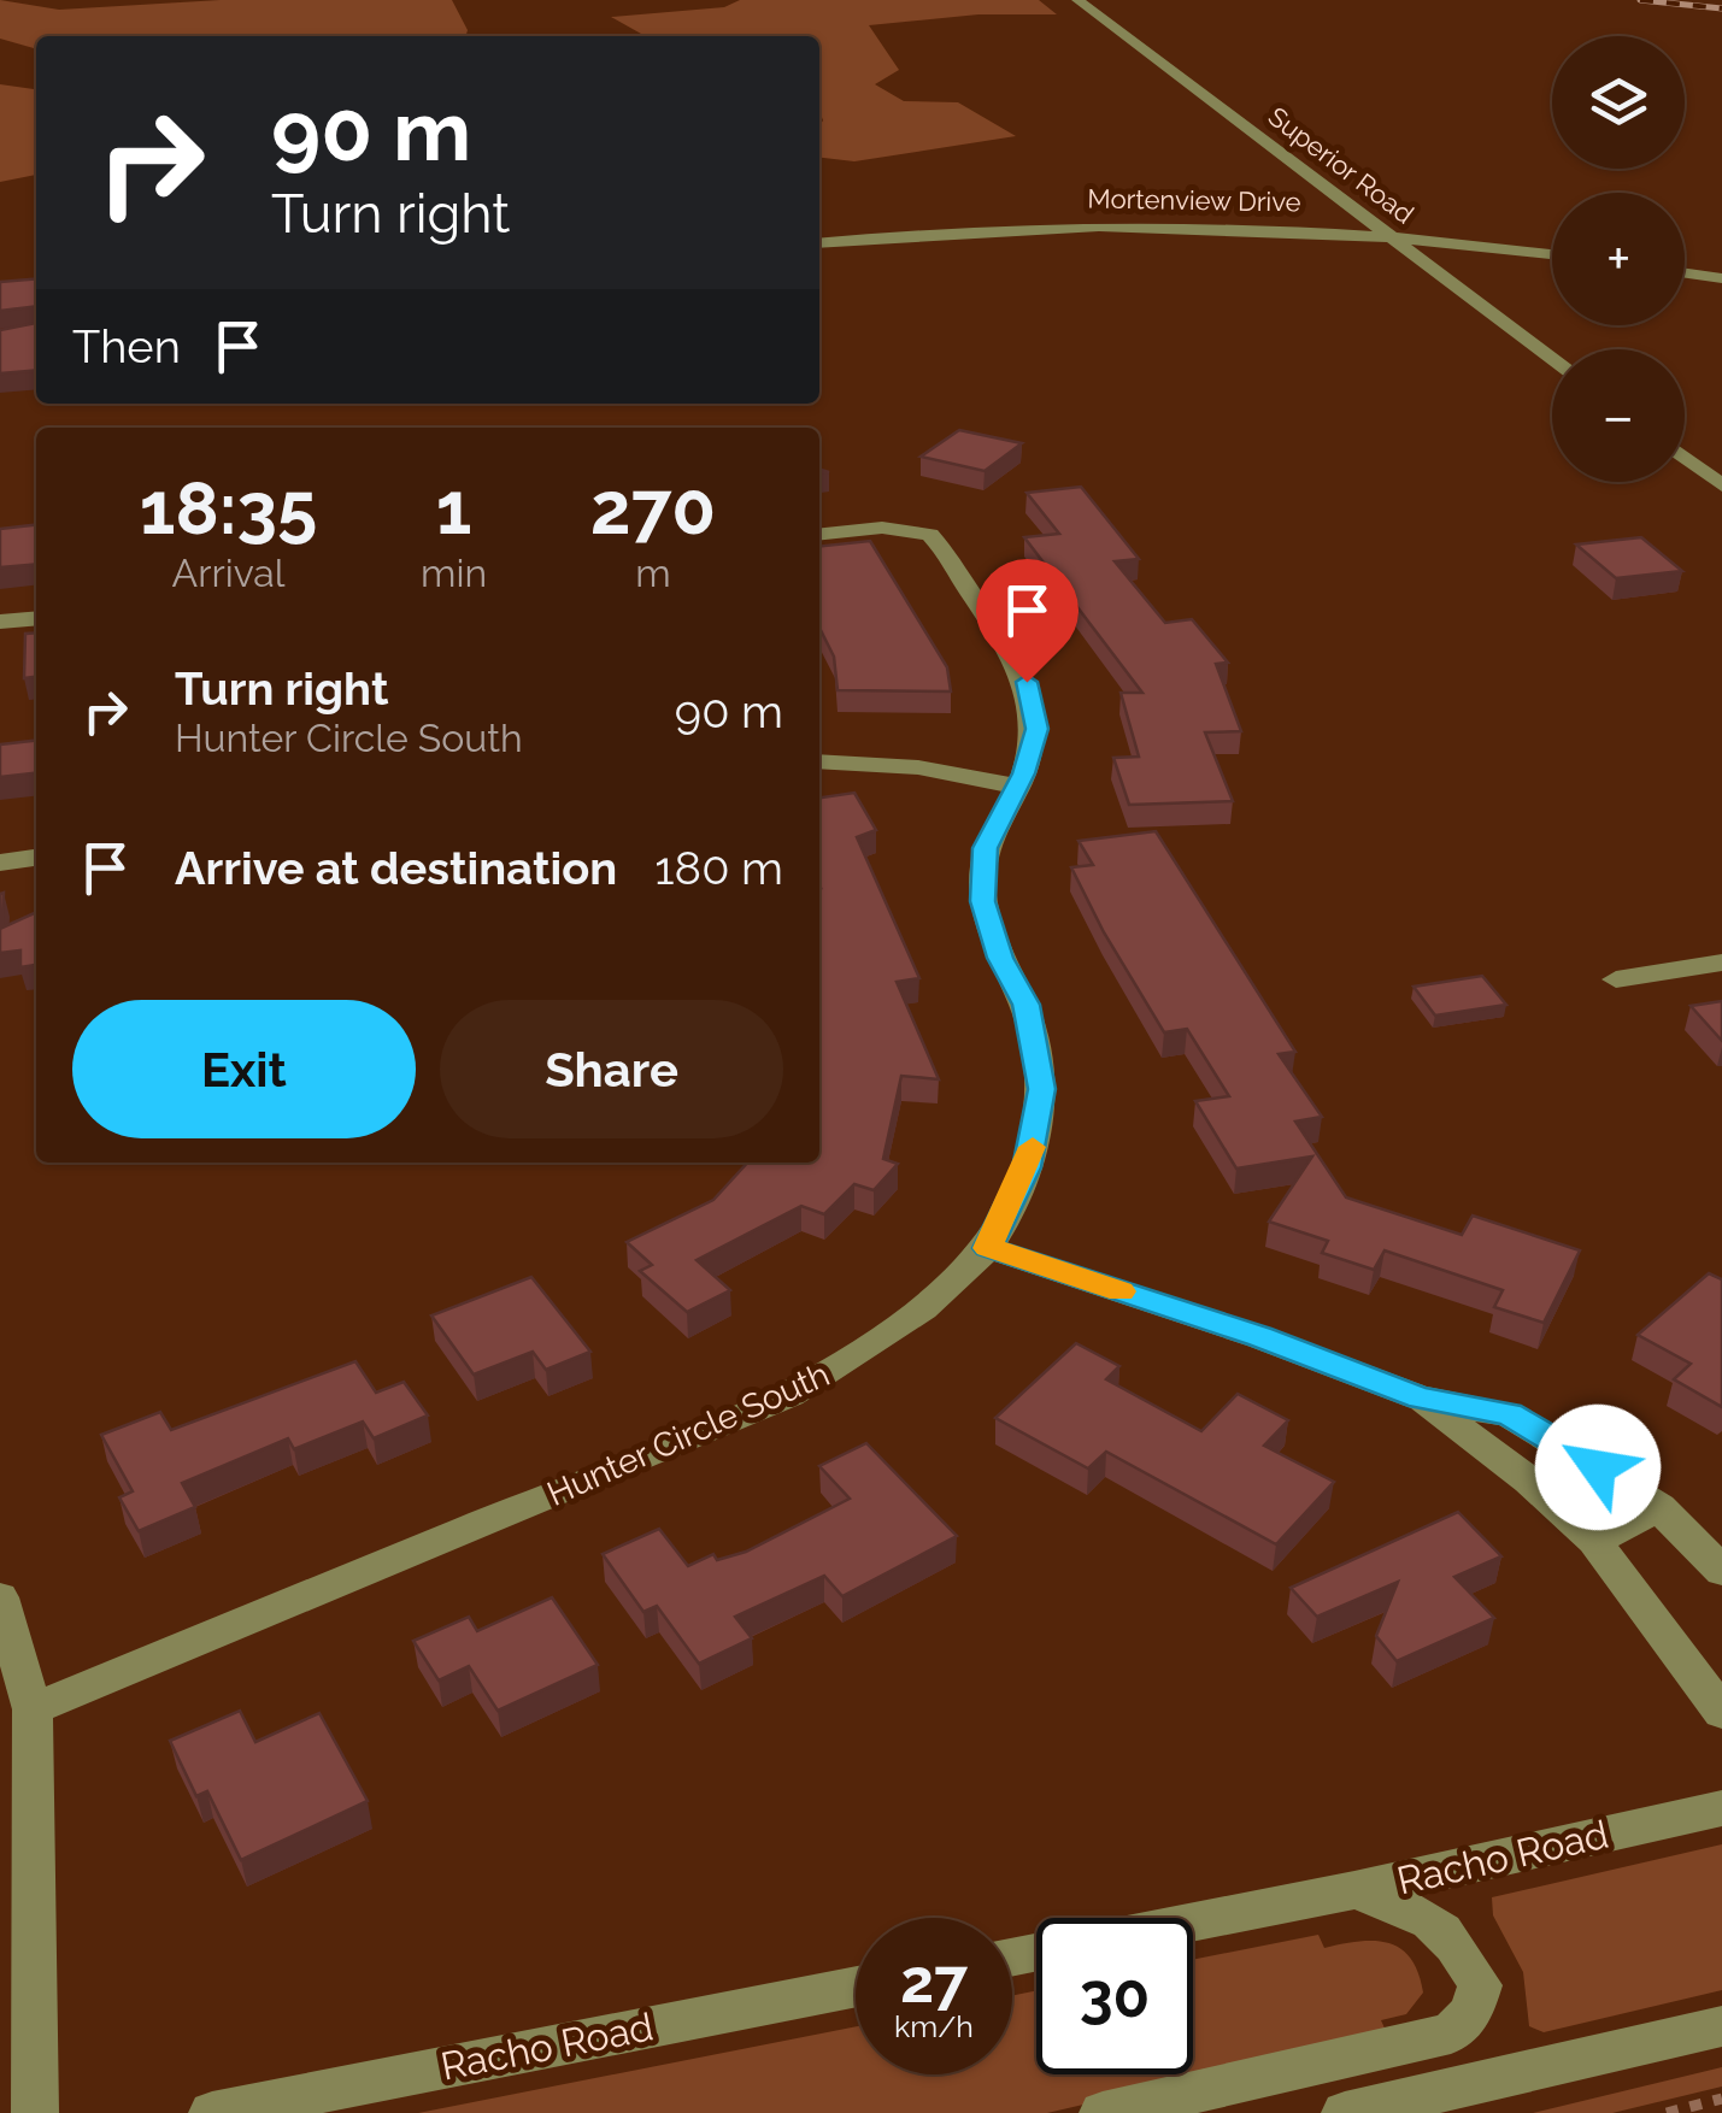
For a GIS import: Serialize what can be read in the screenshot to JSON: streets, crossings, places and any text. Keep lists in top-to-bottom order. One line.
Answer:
{"streets":{"street":["Superior Road","Mortenview Drive","Hunter Circle South","Racho Road"]},"crossings":[["Superior Road","Mortenview Drive"]],"page":{"map_buttons":["+","−"],"turn":["90 m","Turn right"],"then":"Then","eta":["18:35","Arrival","1","min","270","m"],"list":[{"name":"Turn right","note":"Hunter Circle South","value":"90 m"},{"name":"Arrive at destination","value":"180 m"}],"buttons":["Exit","Share"],"speed":"27 km/h","limit":"30"}}
